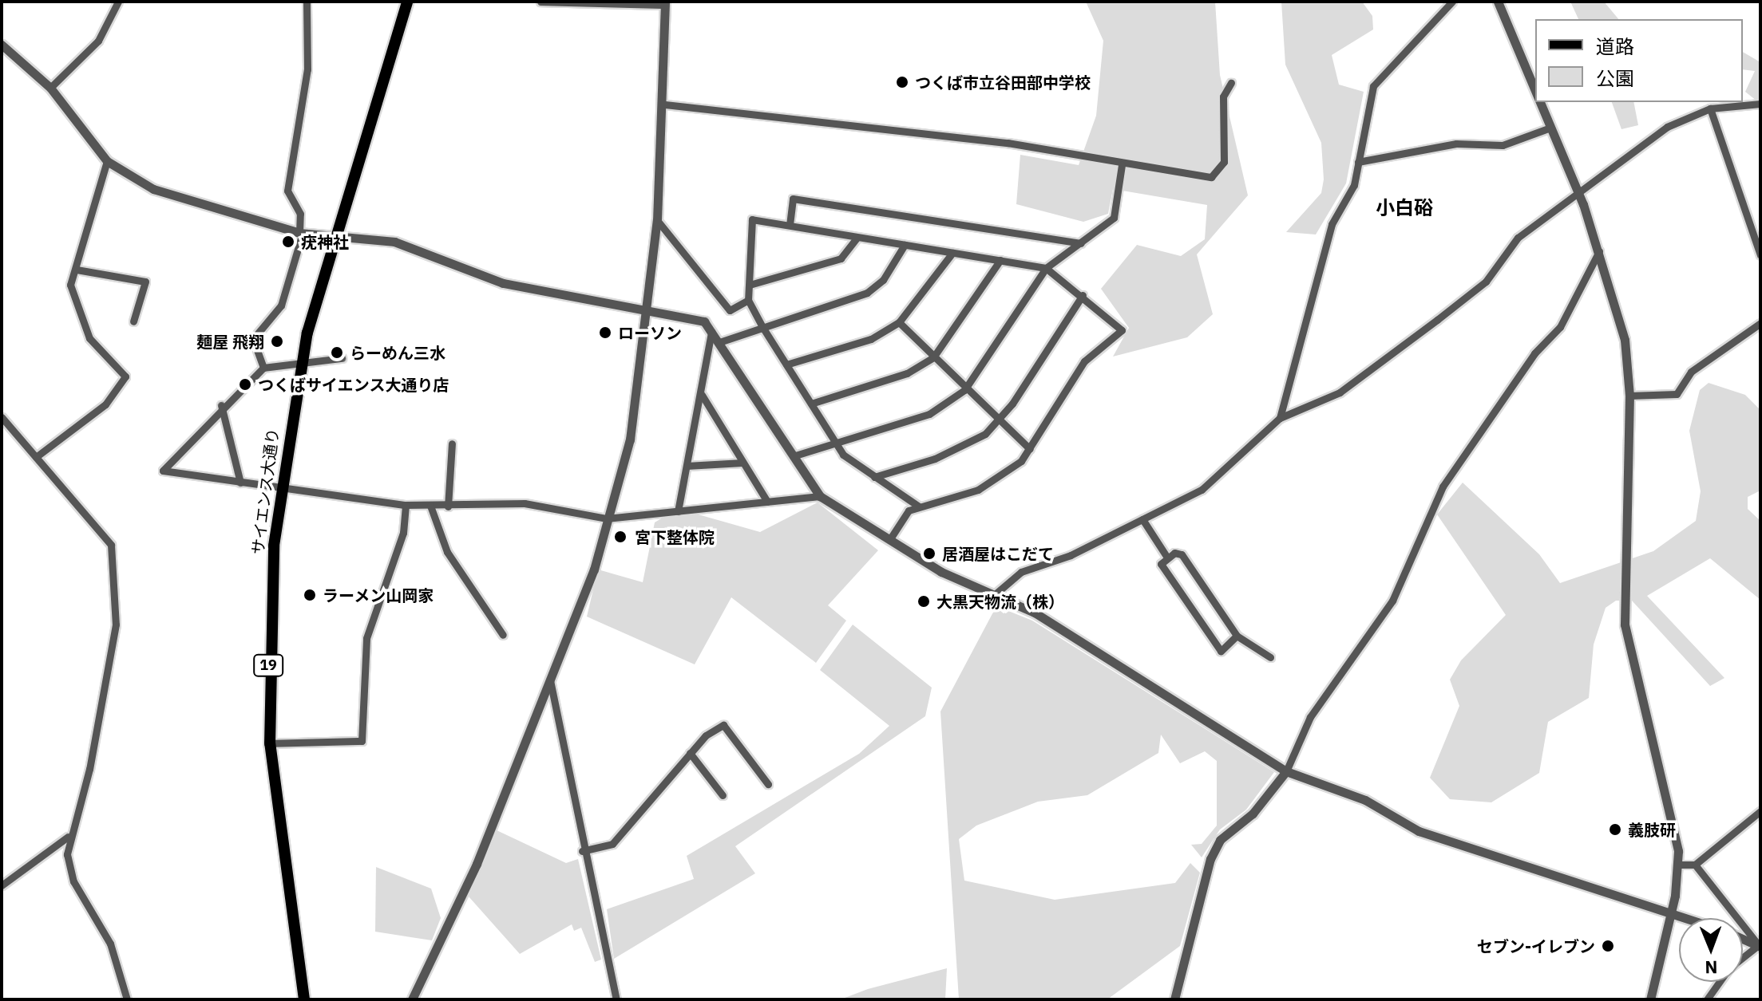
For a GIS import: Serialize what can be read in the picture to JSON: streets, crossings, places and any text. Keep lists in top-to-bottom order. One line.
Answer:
{"streets":{"main road":["サイエンス大通り","19"]},"districts":["小白硲"],"places":["つくば市立谷田部中学校","疣神社","ローソン","麺屋 飛翔","らーめん三水","つくばサイエンス大通り店","宮下整体院","居酒屋はこだて","ラーメン山岡家","大黒天物流（株）","義肢研","セブン-イレブン"],"legend":["道路","公園"],"north":"bottom"}
